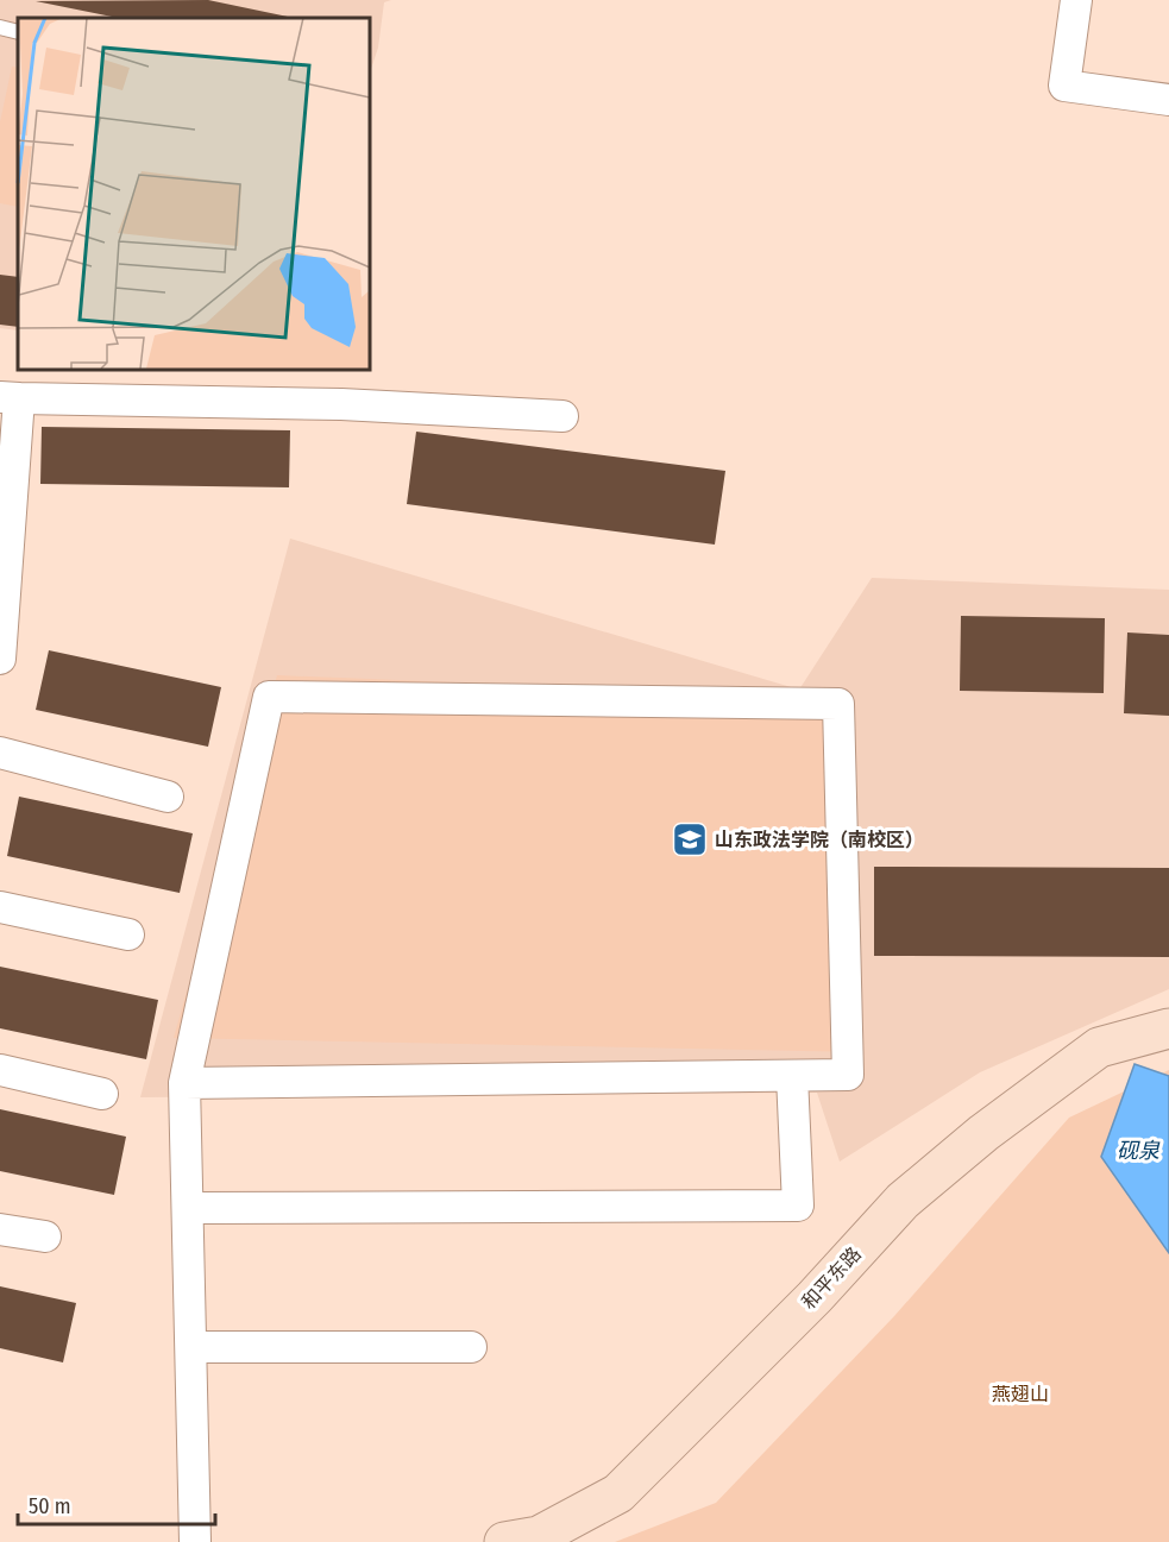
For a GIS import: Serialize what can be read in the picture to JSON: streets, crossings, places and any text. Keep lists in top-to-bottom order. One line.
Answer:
{"streets":{"main road":["和平东路"]},"water":["砚泉"],"parks":["燕翅山"],"places":{"school or university":["山东政法学院（南校区）"]},"scale_bar":"50 m"}
